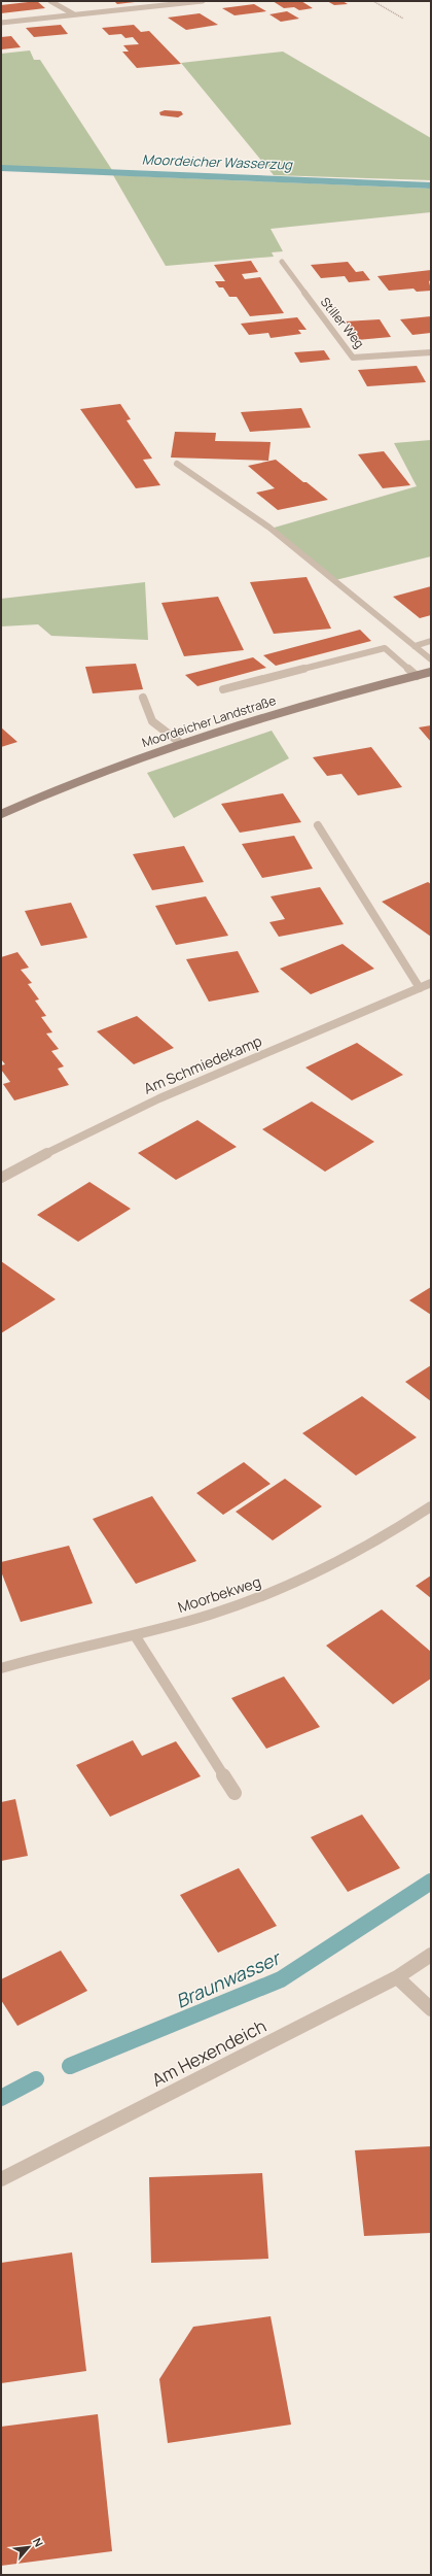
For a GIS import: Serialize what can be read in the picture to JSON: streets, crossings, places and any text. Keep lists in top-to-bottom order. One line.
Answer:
{"streets":{"main road":["Moordeicher Landstraße"],"street":["Stiller Weg","Am Schmiedekamp","Moorbekweg","Am Hexendeich"]},"water":["Moordeicher Wasserzug","Braunwasser"],"north":"top right"}
